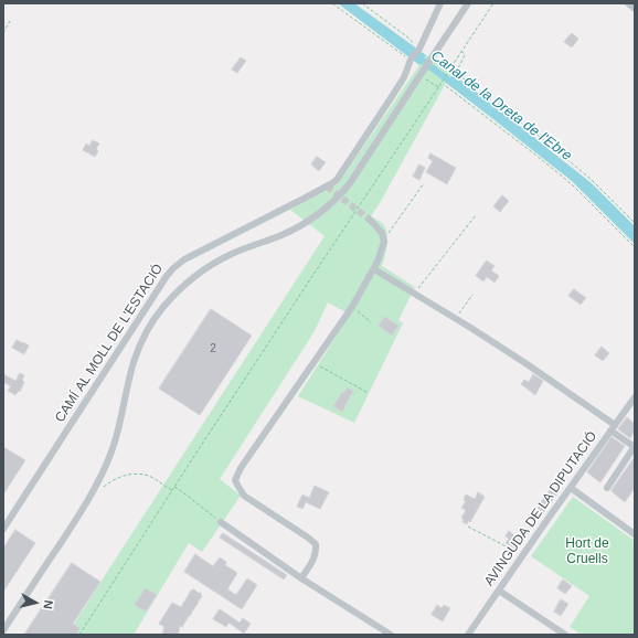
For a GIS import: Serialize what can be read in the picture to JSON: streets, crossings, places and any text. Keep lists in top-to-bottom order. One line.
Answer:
{"streets":{"street":["CAMÍ AL MOLL DE L'ESTACIÓ","AVINGUDA DE LA DIPUTACIÓ"]},"water":["Canal de la Dreta de l'Ebre"],"parks":["Hort de Cruells"],"house_numbers":["2"],"north":"right"}
